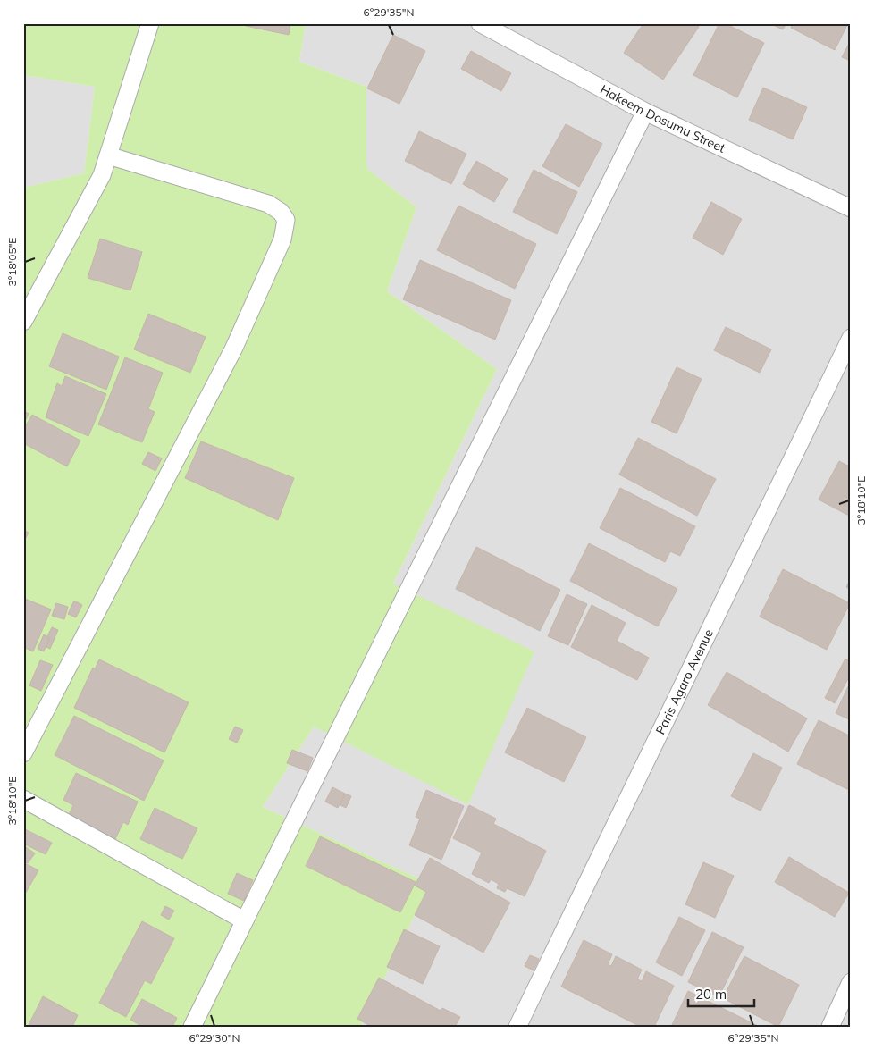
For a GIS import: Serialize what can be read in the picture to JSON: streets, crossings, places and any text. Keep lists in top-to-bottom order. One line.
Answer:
{"streets":{"street":["Hakeem Dosumu Street","Paris Agaro Avenue"]},"scale_bar":"20 m","coordinates":["6°29'35\"N","3°18'05\"E","3°18'10\"E","6°29'30\"N"]}
